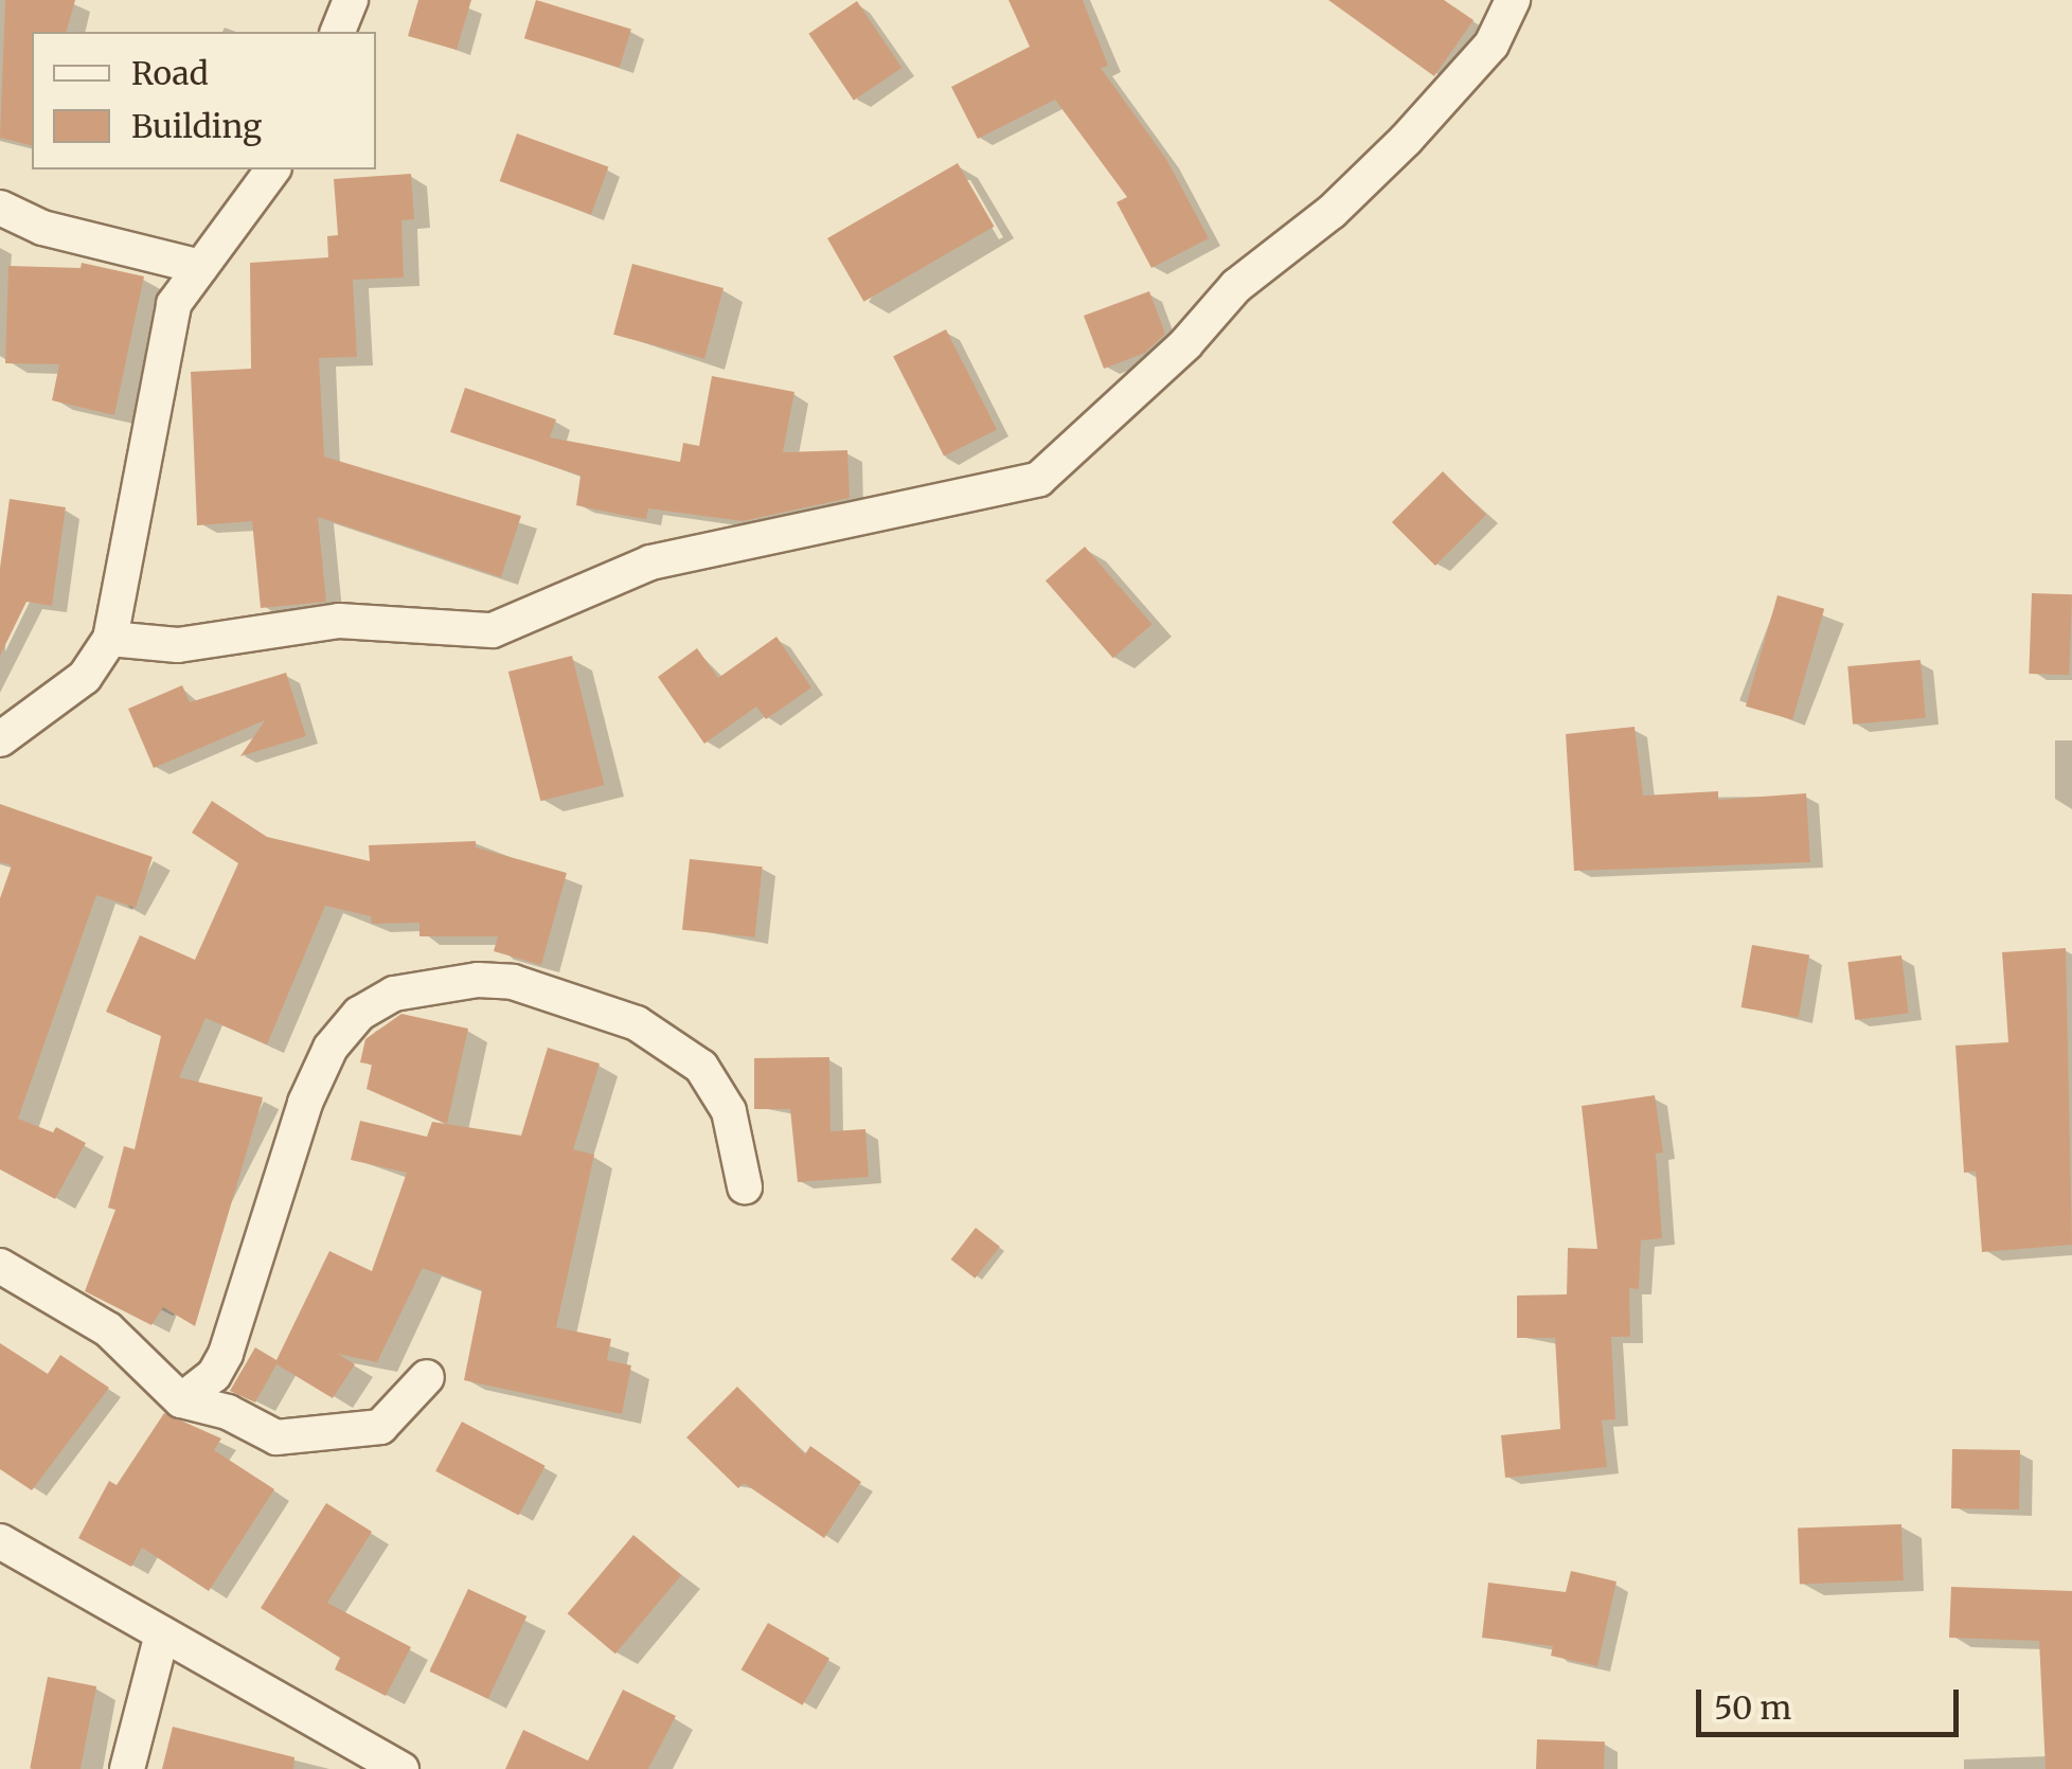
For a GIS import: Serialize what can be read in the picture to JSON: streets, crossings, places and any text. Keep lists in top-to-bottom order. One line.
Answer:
{"legend":["Road","Building"],"scale_bar":"50 m"}
